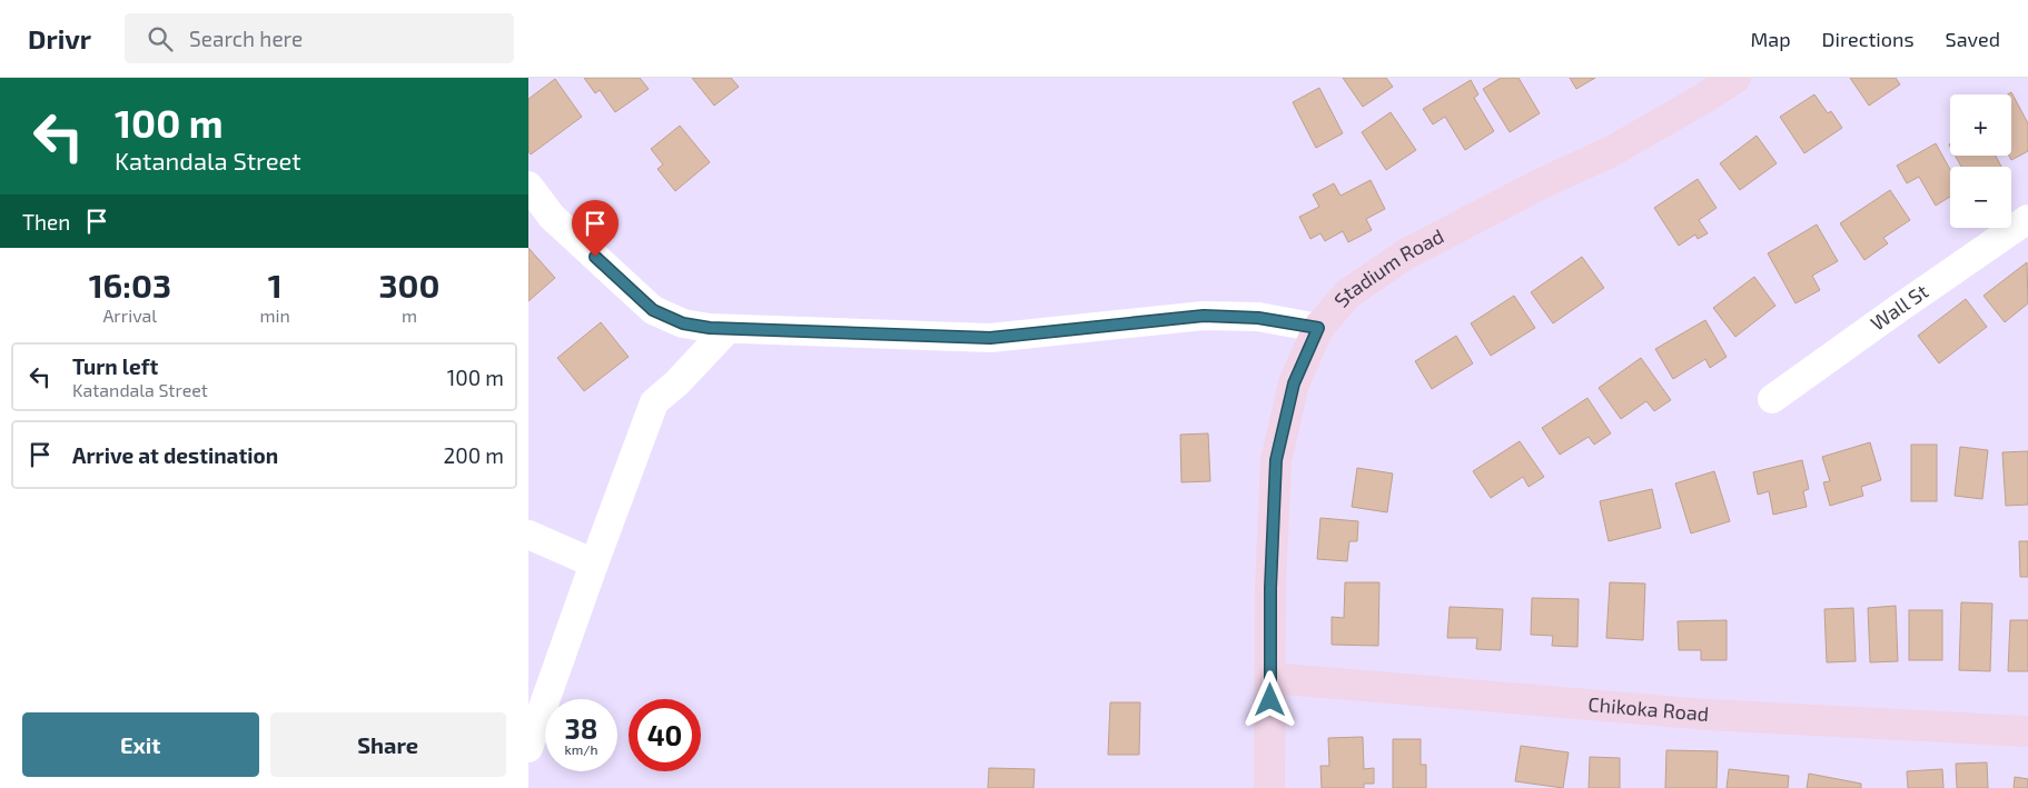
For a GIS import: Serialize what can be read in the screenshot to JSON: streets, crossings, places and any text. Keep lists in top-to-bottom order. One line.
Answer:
{"streets":{"street":["Stadium Road","Wall St","Chikoka Road"]},"crossings":[["Stadium Road","Chikoka Road"]],"page":{"header":"Drivr","search":"Search here","nav":["Map","Directions","Saved"],"turn":["100 m","Katandala Street"],"map_buttons":["+","−"],"then":"Then","eta":["16:03","Arrival","1","min","300","m"],"list":[{"name":"Turn left","note":"Katandala Street","value":"100 m"},{"name":"Arrive at destination","value":"200 m"}],"speed":"38 km/h","limit":"40","buttons":["Exit","Share"]}}
